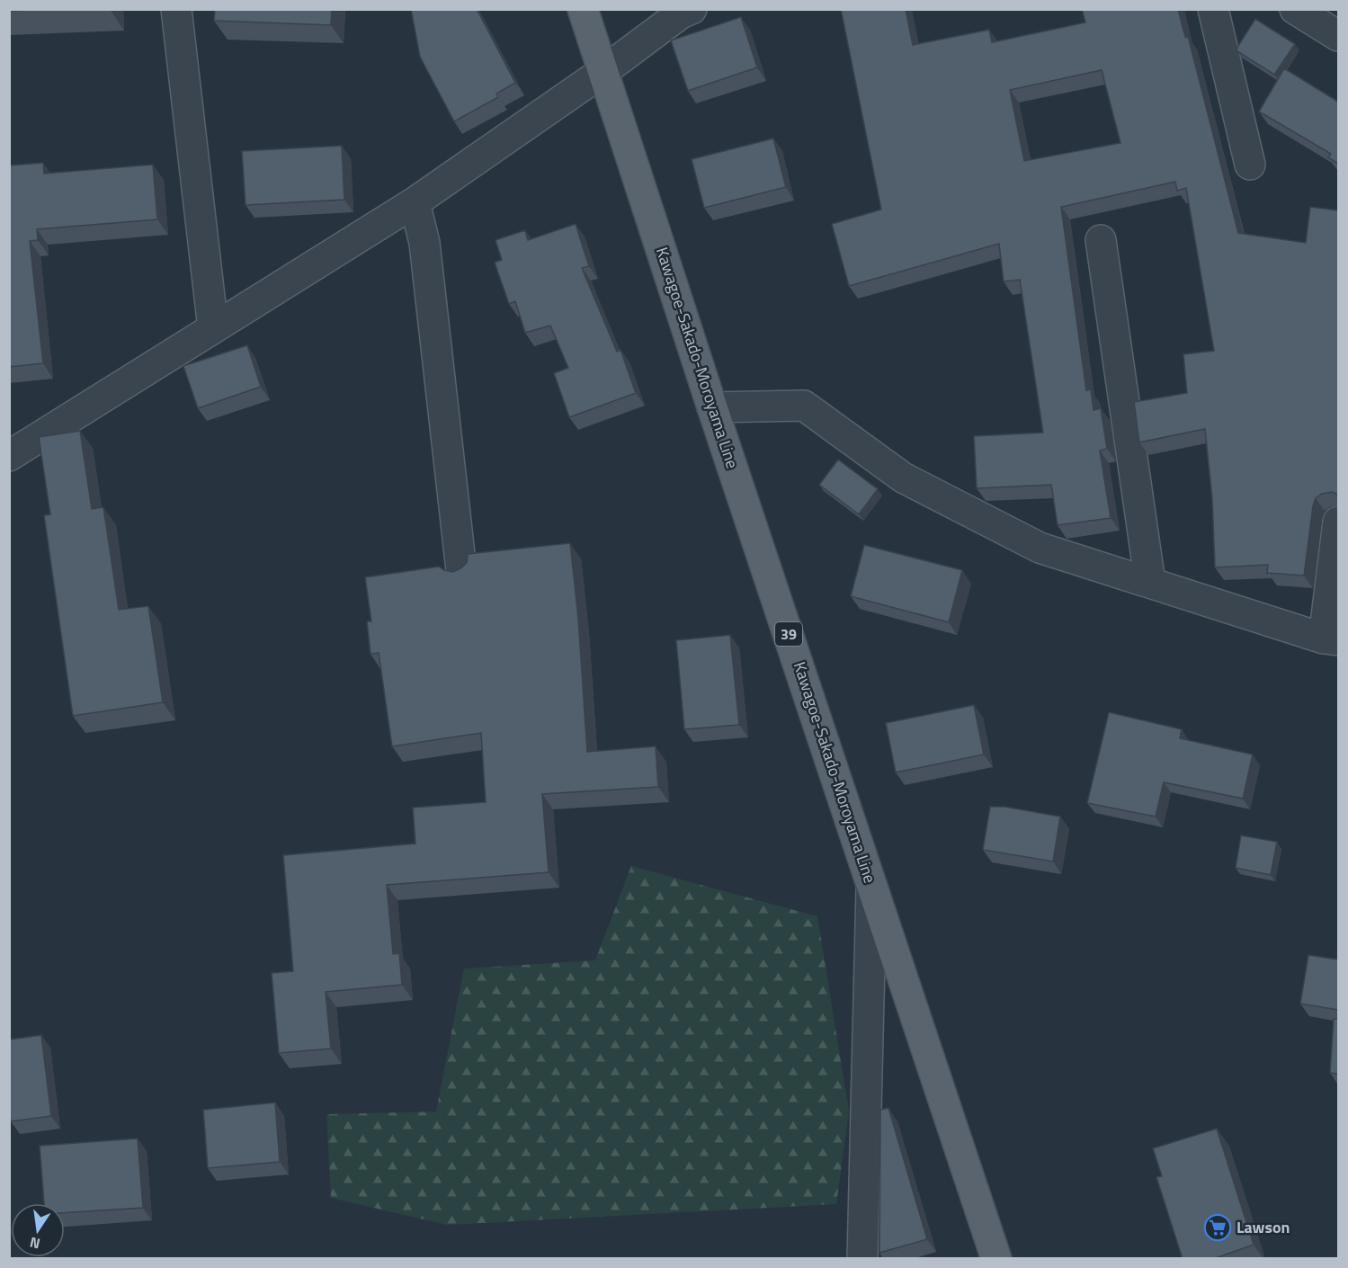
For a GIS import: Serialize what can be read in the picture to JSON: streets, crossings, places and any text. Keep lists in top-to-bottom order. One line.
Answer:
{"streets":{"main road":["Kawagoe-Sakado-Moroyama Line","39"]},"places":{"supermarket":["Lawson"]},"north":"bottom"}
